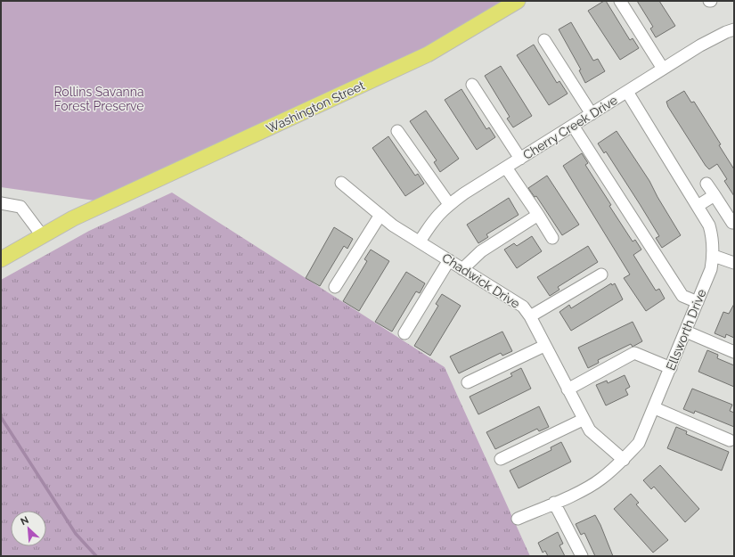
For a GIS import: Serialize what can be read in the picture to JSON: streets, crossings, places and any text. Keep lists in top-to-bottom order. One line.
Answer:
{"streets":{"main road":["Washington Street"],"street":["Cherry Creek Drive","Chadwick Drive","Ellsworth Drive"]},"crossings":[["Cherry Creek Drive","Chadwick Drive"],["Cherry Creek Drive","Ellsworth Drive"],["Chadwick Drive","Ellsworth Drive"]],"parks":["Rollins Savanna Forest Preserve"],"north":"top left"}
